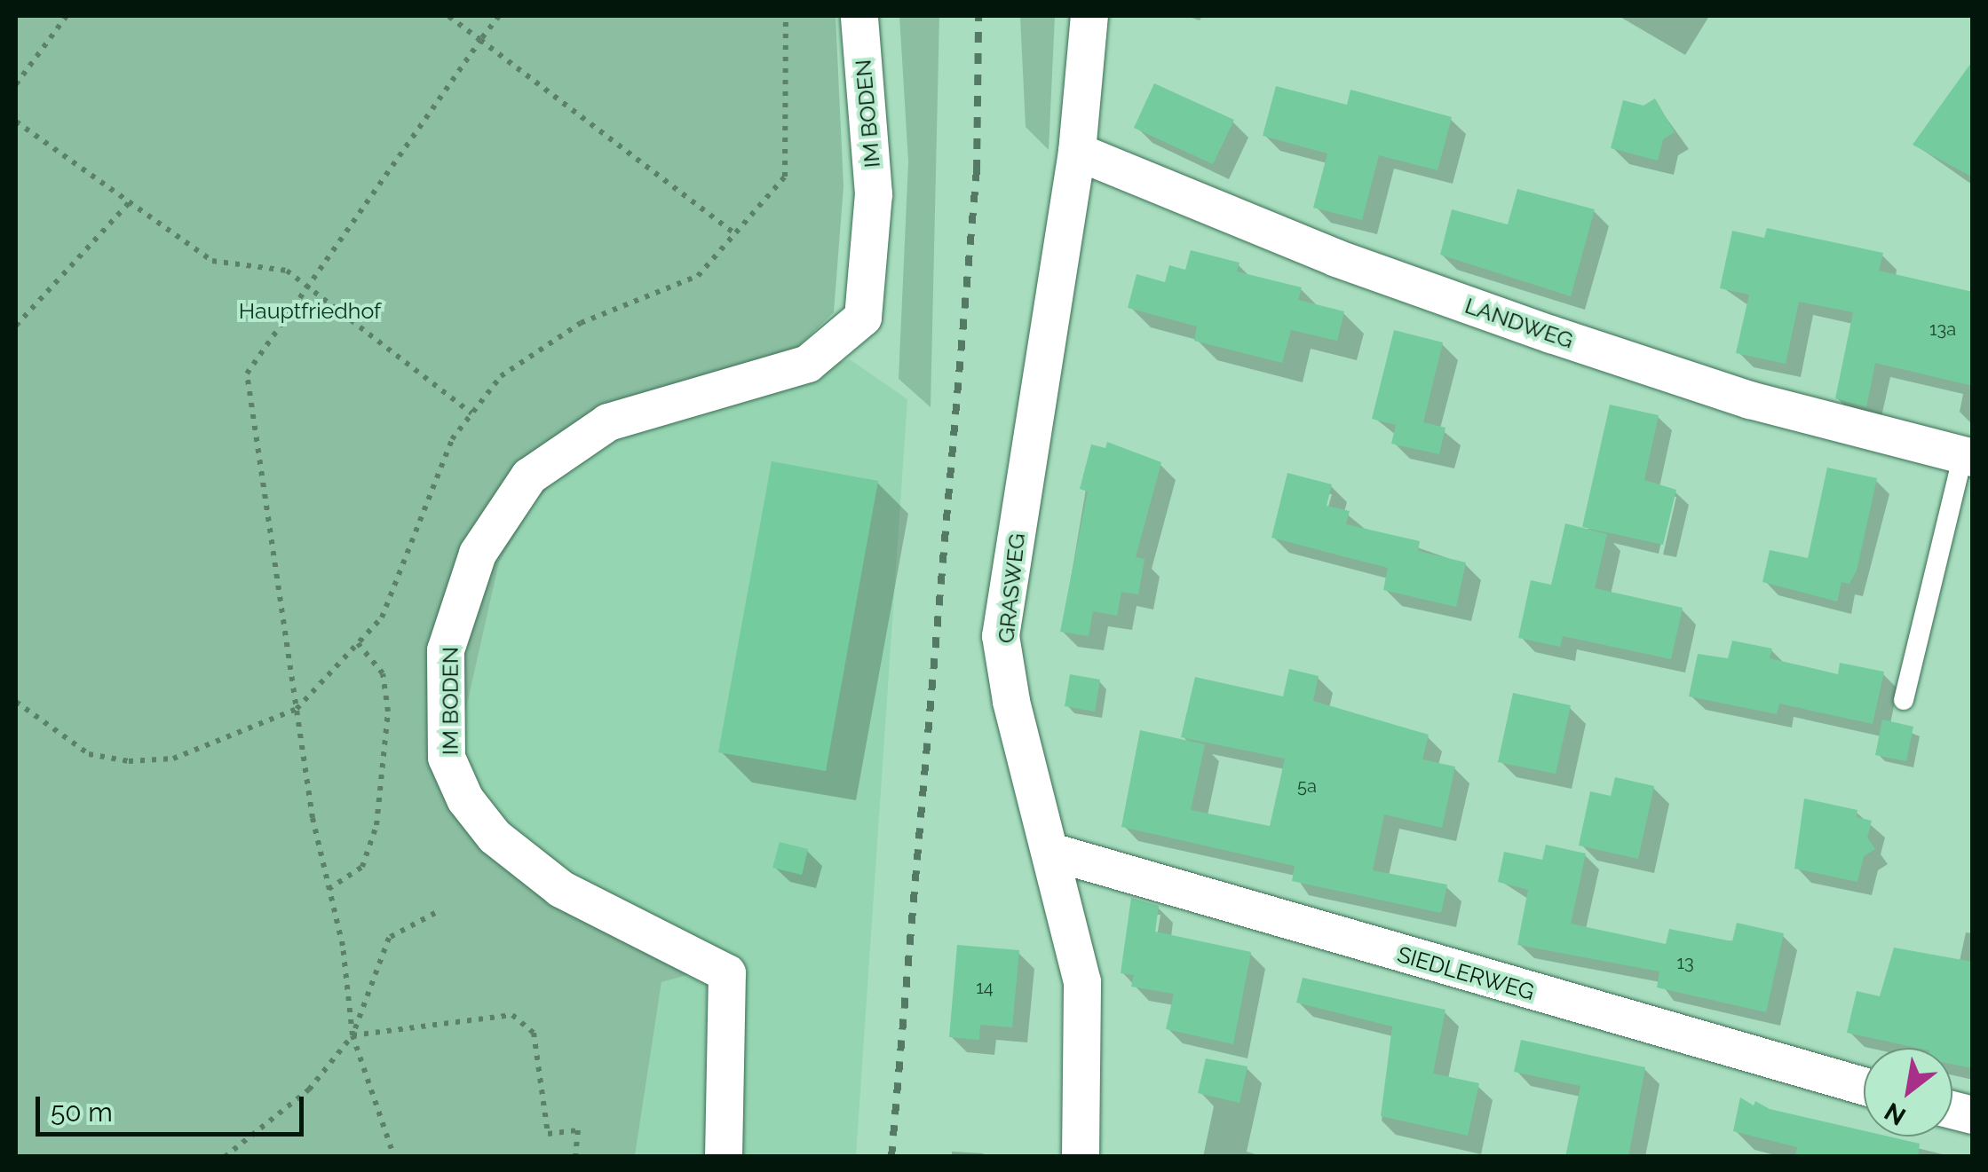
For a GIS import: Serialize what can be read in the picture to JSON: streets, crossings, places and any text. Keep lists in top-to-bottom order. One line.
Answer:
{"streets":{"street":["IM BODEN","LANDWEG","GRASWEG","SIEDLERWEG"]},"crossings":[["LANDWEG","GRASWEG"],["GRASWEG","SIEDLERWEG"]],"parks":["Hauptfriedhof"],"house_numbers":["13a","5a","13","14"],"scale_bar":"50 m","north":"bottom left"}
